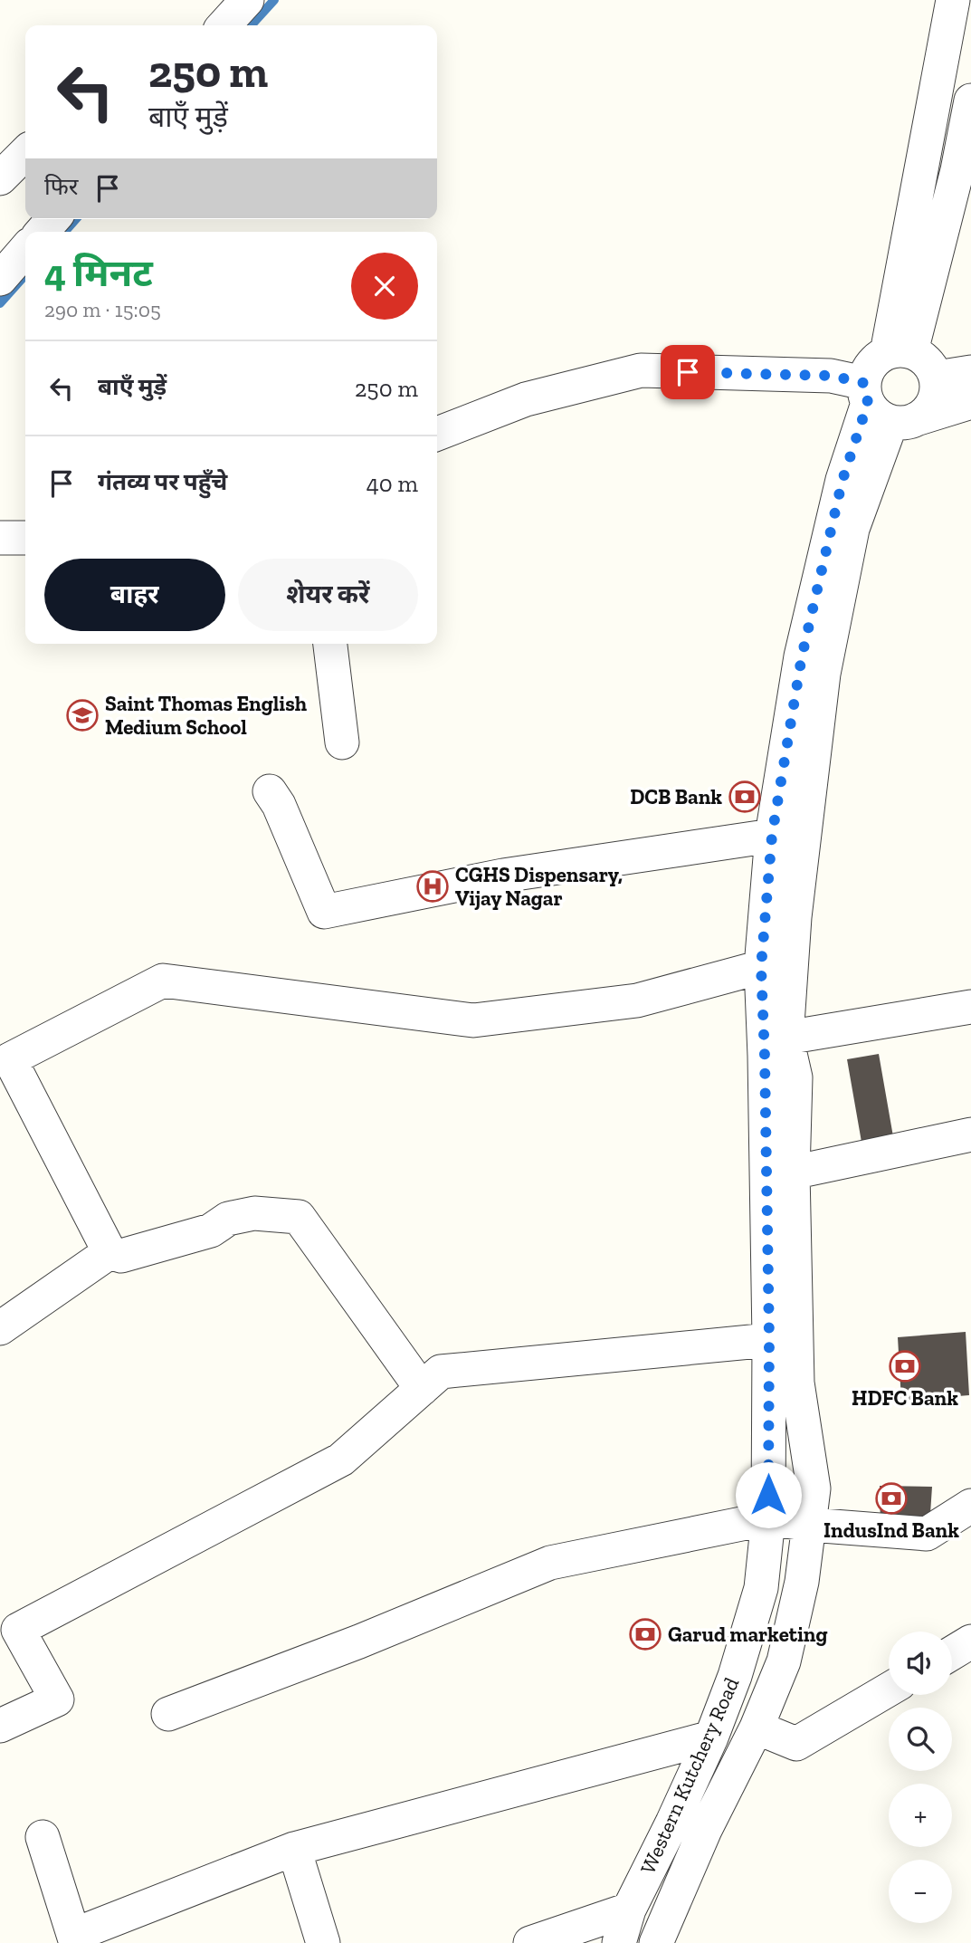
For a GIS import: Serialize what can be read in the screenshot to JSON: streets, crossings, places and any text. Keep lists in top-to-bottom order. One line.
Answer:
{"streets":{"street":["Western Kutchery Road"]},"places":{"school or university":["Saint Thomas English Medium School"],"bank":["DCB Bank","HDFC Bank","IndusInd Bank","Garud marketing"],"hospital":["CGHS Dispensary, Vijay Nagar"]},"page":{"turn":["250 m","बाएँ मुड़ें"],"then":"फिर","heading":["4 मिनट","290 m · 15:05"],"list":[{"name":"बाएँ मुड़ें","value":"250 m"},{"name":"गंतव्य पर पहुँचे","value":"40 m"}],"buttons":["बाहर","शेयर करें"],"map_buttons":["+","−"]}}
